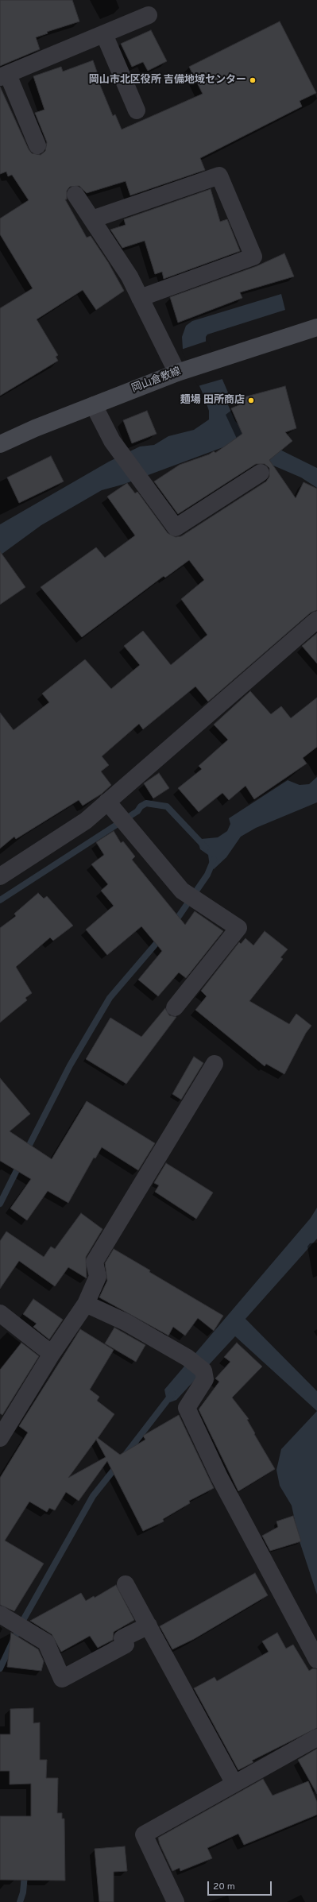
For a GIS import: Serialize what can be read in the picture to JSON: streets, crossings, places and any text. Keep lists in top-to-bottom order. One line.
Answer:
{"streets":{"main road":["岡山倉敷線"]},"places":["岡山市北区役所 吉備地域センター","麺場 田所商店"],"scale_bar":"20 m"}
